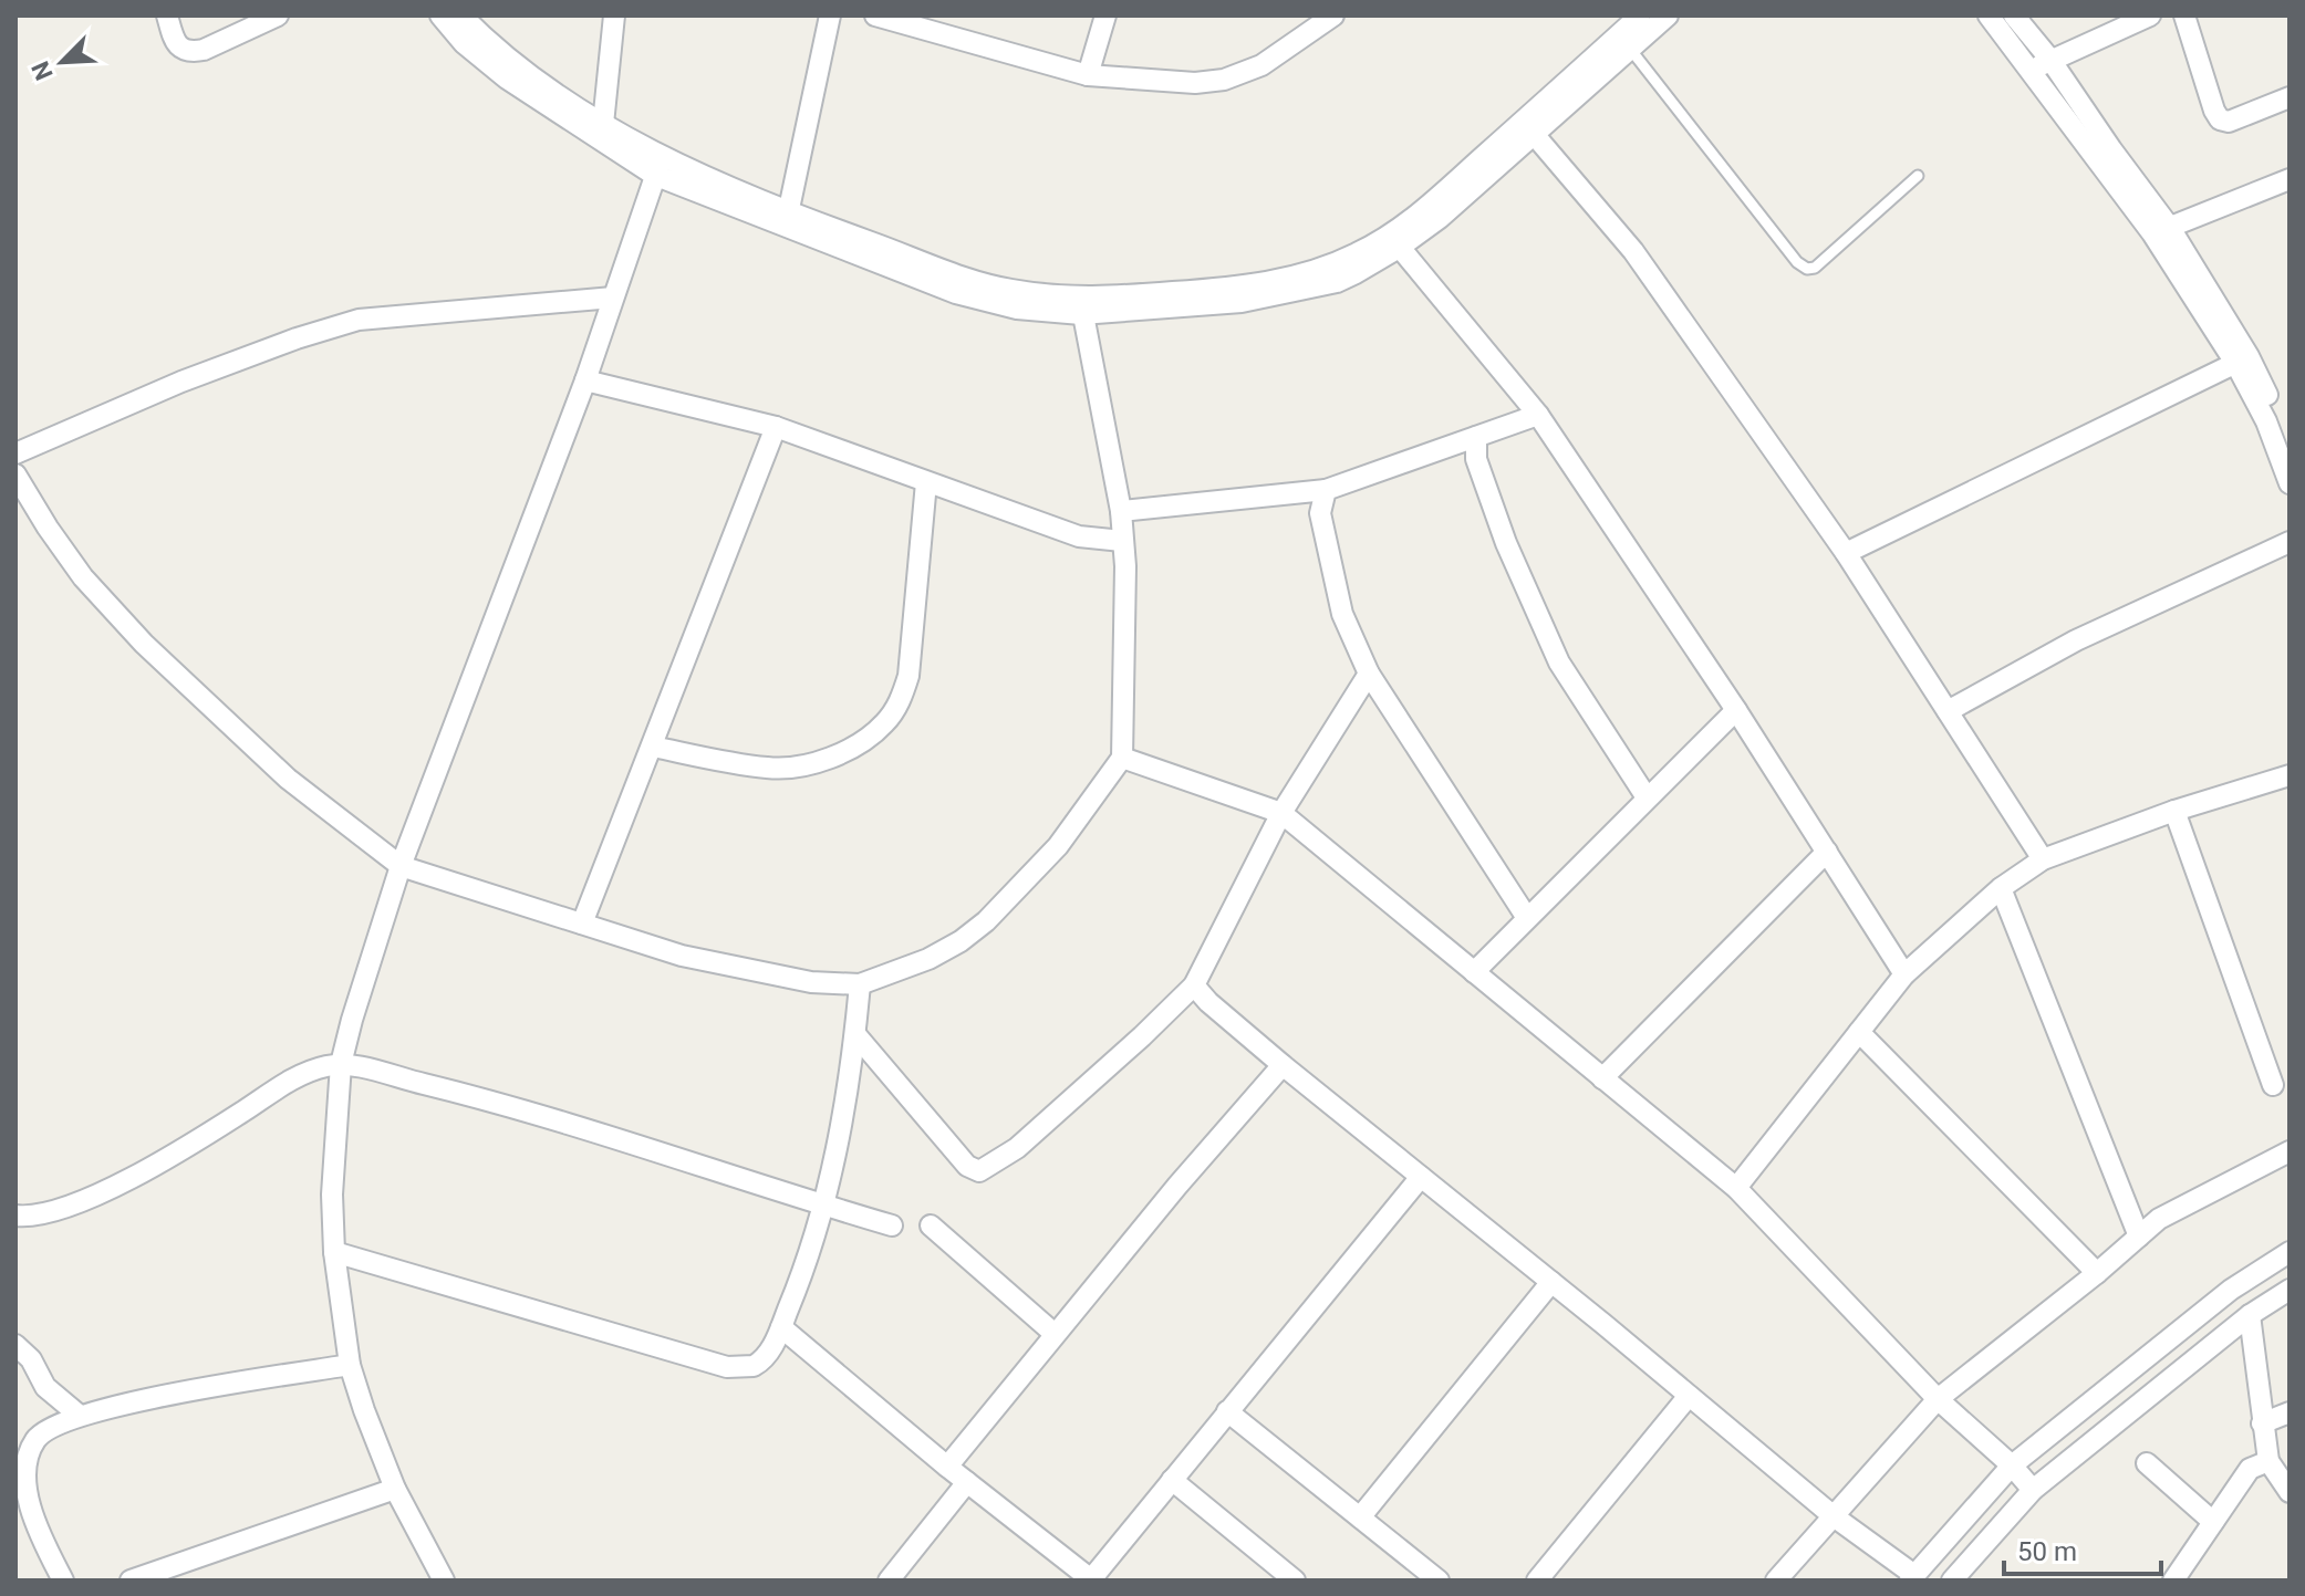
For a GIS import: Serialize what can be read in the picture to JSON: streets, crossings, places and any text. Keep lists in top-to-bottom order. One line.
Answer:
{"scale_bar":"50 m","north":"bottom left"}
